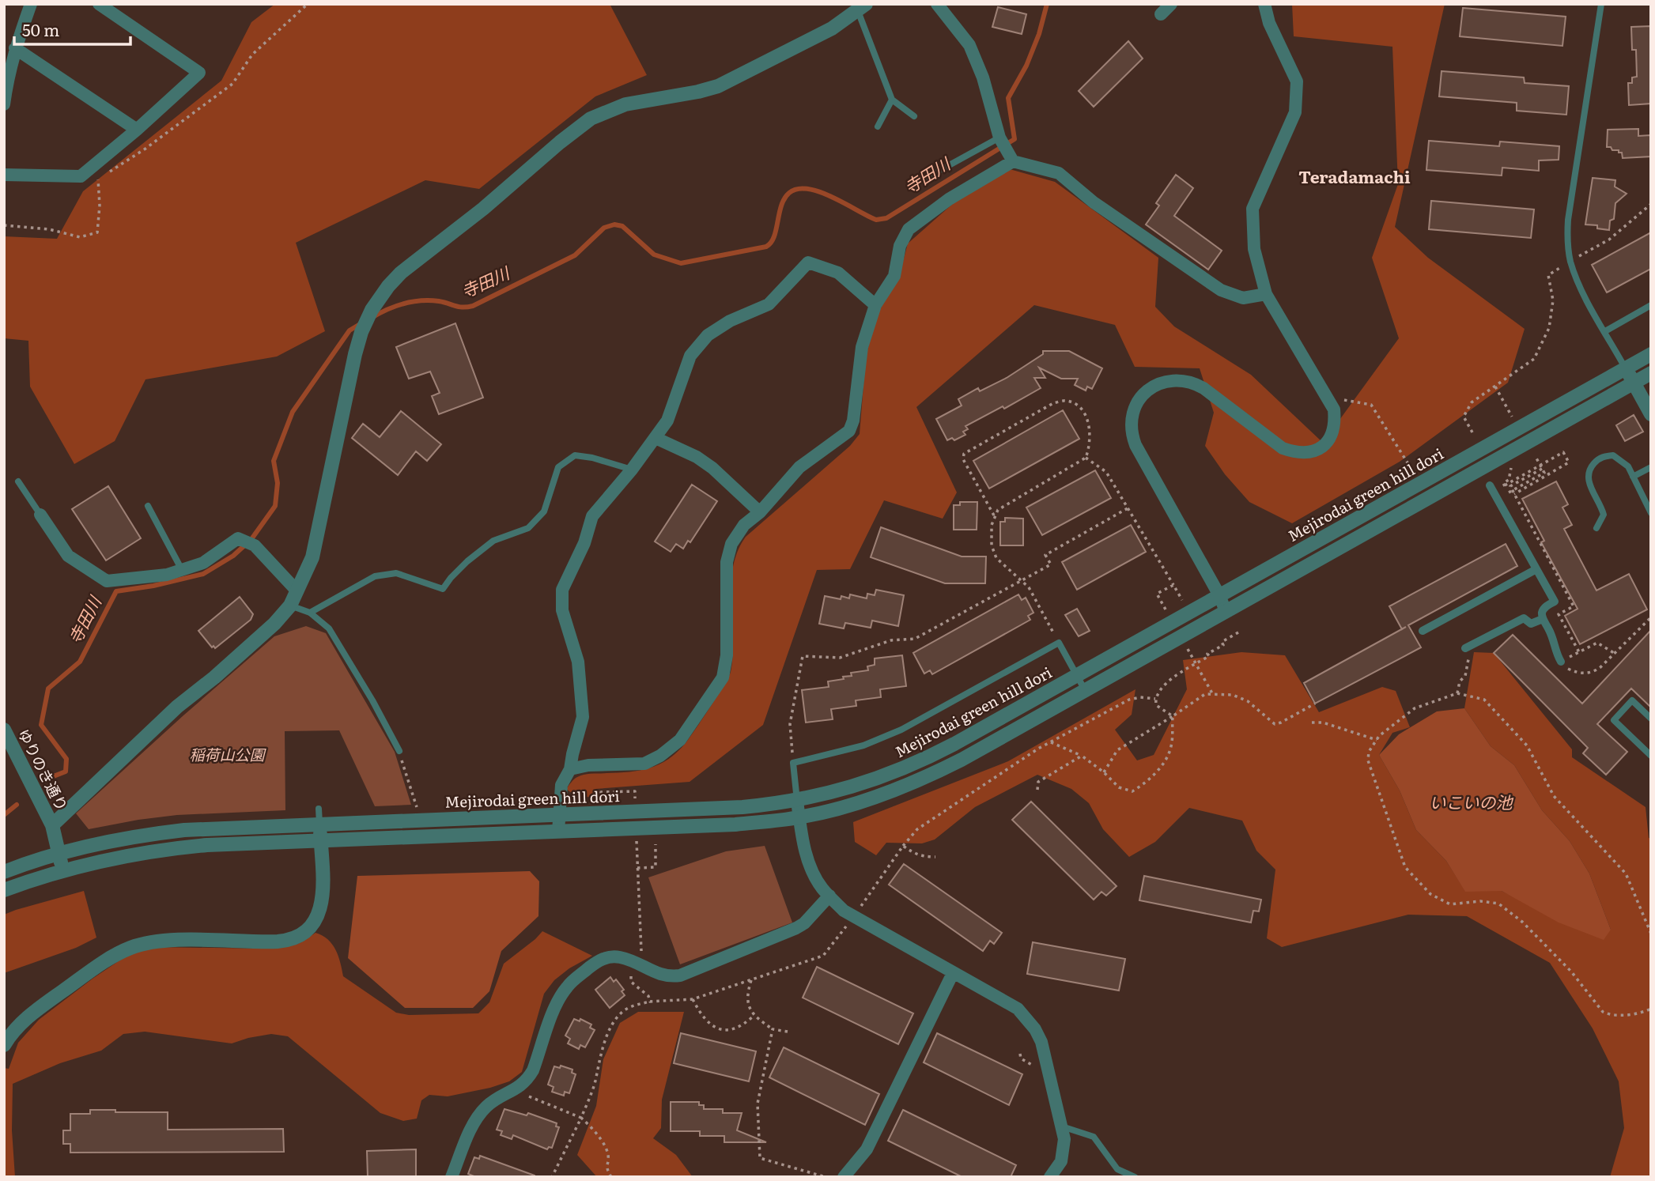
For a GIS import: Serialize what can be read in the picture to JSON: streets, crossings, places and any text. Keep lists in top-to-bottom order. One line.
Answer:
{"streets":{"street":["Mejirodai green hill dori","ゆりのき通り"]},"crossings":[["Mejirodai green hill dori","ゆりのき通り"]],"districts":["Teradamachi"],"water":["寺田川","いこいの池"],"parks":["稲荷山公園"],"scale_bar":"50 m"}
